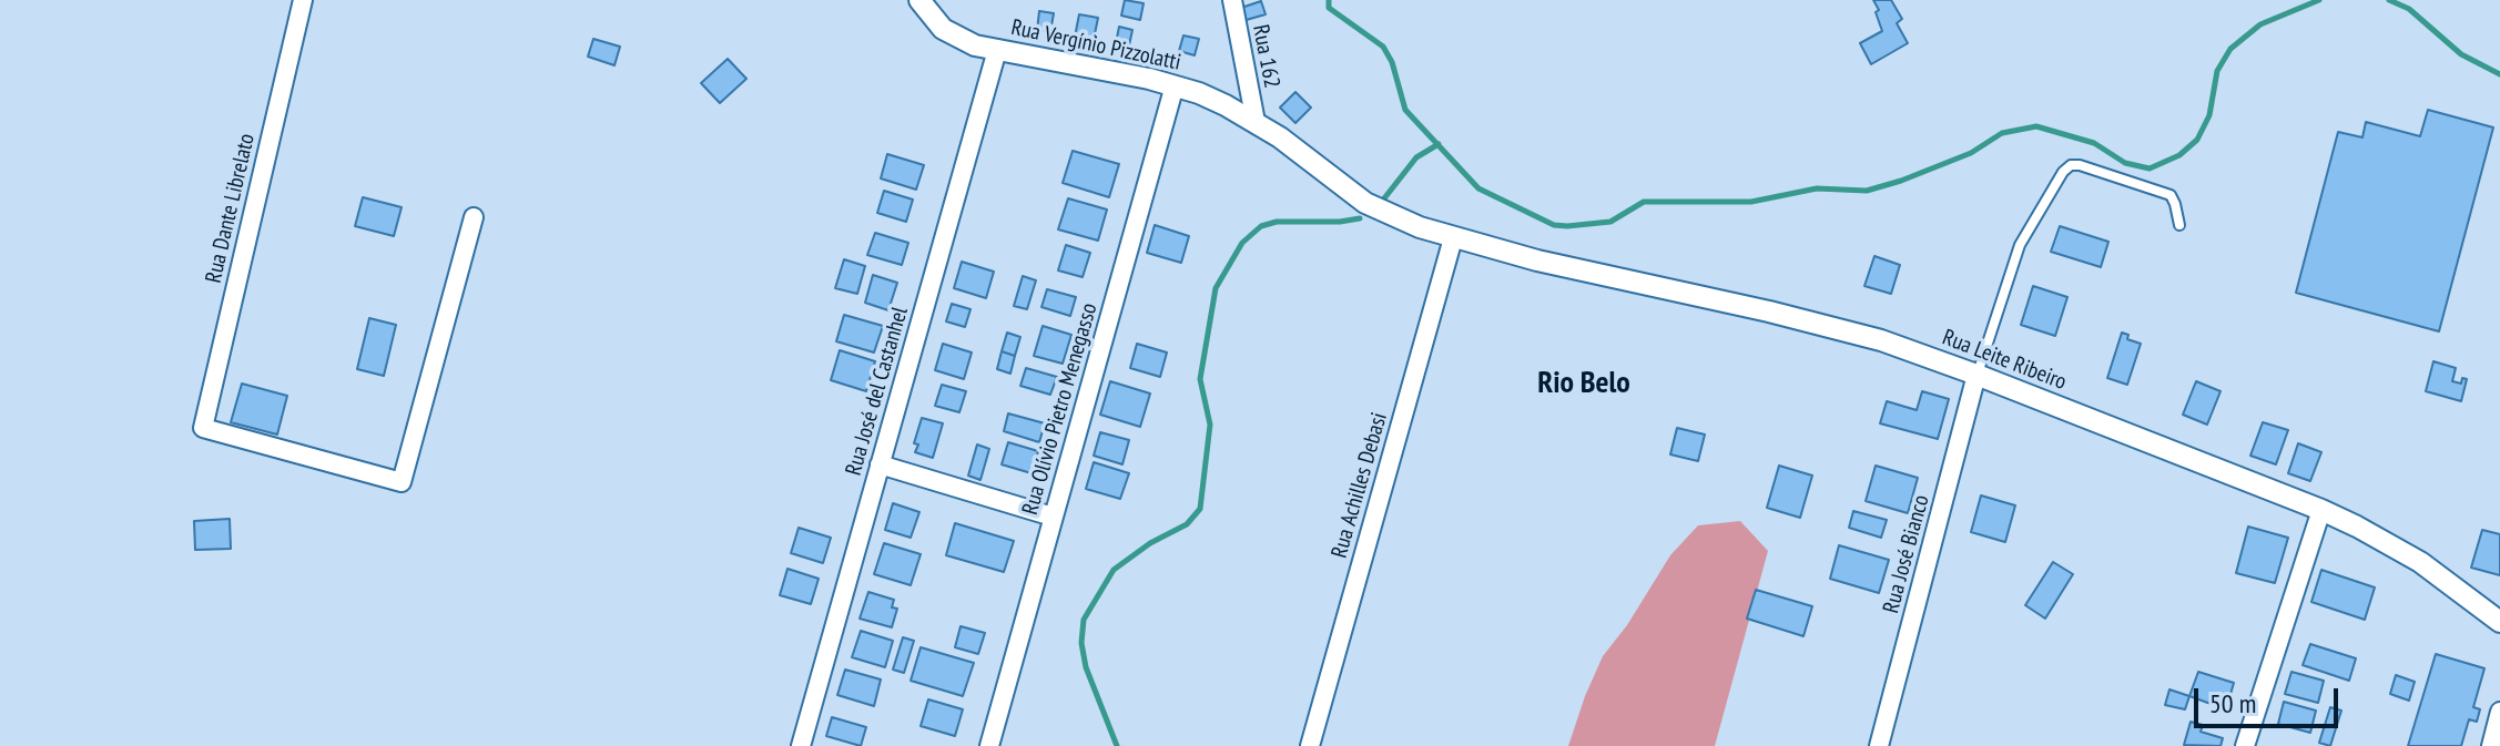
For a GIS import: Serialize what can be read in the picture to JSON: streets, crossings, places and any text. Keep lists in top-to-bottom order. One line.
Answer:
{"streets":{"street":["Rua Vergínio Pizzolatti","Rua 162","Rua Dante Librelato","Rua Leite Ribeiro","Rua José del Castanhel","Rua Olívio Pietro Menegasso","Rua Achilles Debasi","Rua José Bianco"]},"crossings":[["Rua Vergínio Pizzolatti","Rua 162"],["Rua Vergínio Pizzolatti","Rua Leite Ribeiro"],["Rua Vergínio Pizzolatti","Rua José del Castanhel"],["Rua Vergínio Pizzolatti","Rua Olívio Pietro Menegasso"],["Rua Vergínio Pizzolatti","Rua Achilles Debasi"],["Rua Leite Ribeiro","Rua Achilles Debasi"],["Rua Leite Ribeiro","Rua José Bianco"]],"districts":["Rio Belo"],"scale_bar":"50 m"}
